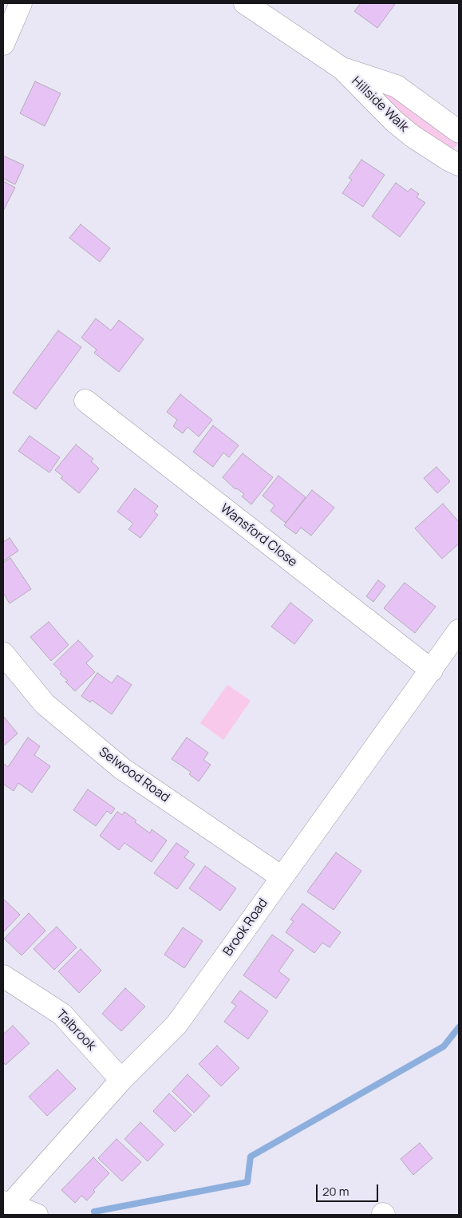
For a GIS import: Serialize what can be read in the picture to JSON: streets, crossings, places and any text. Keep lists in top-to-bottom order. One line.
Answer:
{"streets":{"street":["Hillside Walk","Wansford Close","Selwood Road","Brook Road","Talbrook"]},"crossings":[["Wansford Close","Brook Road"],["Selwood Road","Brook Road"],["Brook Road","Talbrook"]],"scale_bar":"20 m"}
